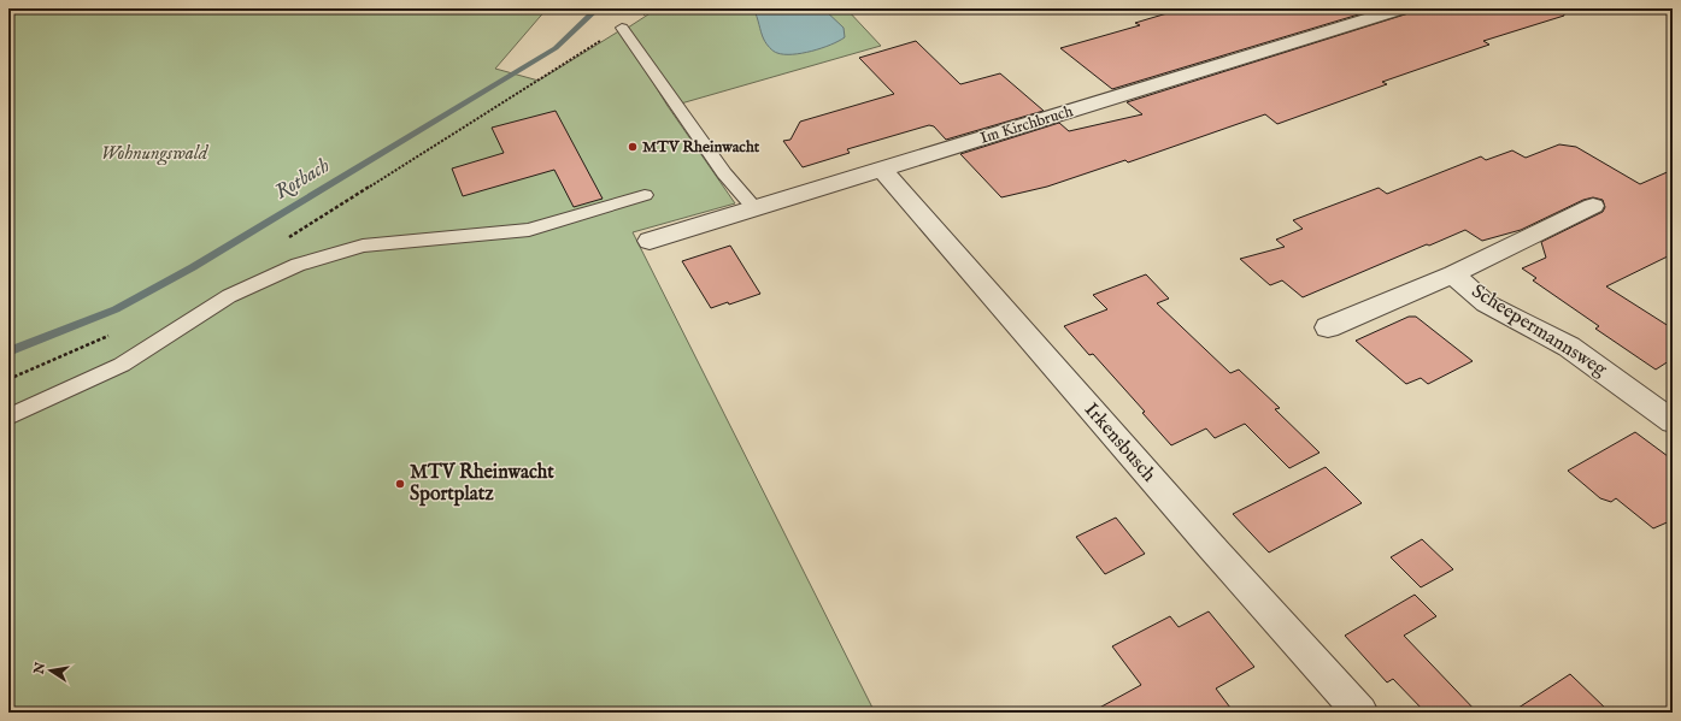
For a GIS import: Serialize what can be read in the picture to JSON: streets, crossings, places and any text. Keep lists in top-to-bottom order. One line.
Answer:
{"streets":{"street":["Im Kirchbruch","Scheepermannsweg","Irkensbusch"]},"crossings":[["Im Kirchbruch","Irkensbusch"]],"water":["Rotbach"],"parks":["Wohnungswald"],"places":["MTV Rheinwacht","MTV Rheinwacht Sportplatz"],"north":"left"}
